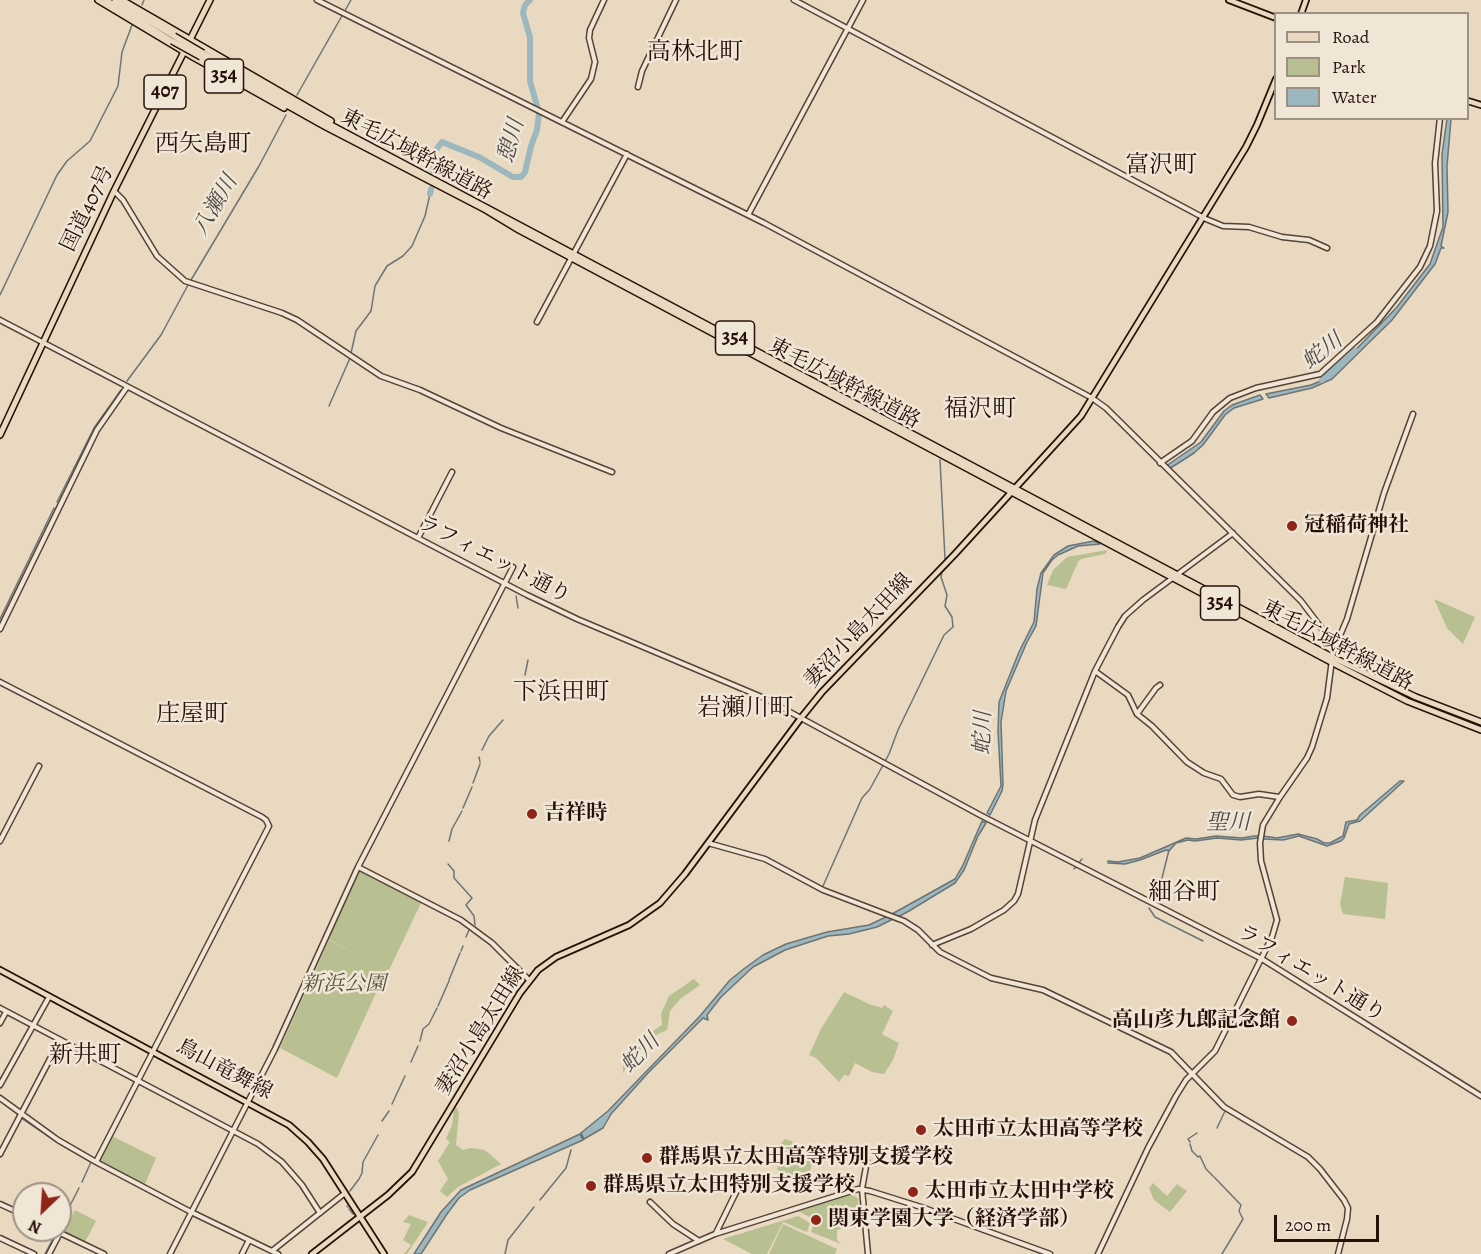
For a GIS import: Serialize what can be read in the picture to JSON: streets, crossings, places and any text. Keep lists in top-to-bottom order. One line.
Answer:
{"streets":{"highway":["354","407","東毛広域幹線道路","国道407号"],"main road":["妻沼小島太田線","鳥山竜舞線"],"street":["ラフィエット通り"]},"crossings":[["354","東毛広域幹線道路"],["354","国道407号"],["東毛広域幹線道路","妻沼小島太田線"],["国道407号","ラフィエット通り"],["ラフィエット通り","妻沼小島太田線"],["妻沼小島太田線","鳥山竜舞線"]],"districts":["高林北町","西矢島町","富沢町","福沢町","下浜田町","岩瀬川町","庄屋町","細谷町","新井町"],"water":["憩川","八瀬川","蛇川","聖川"],"parks":["新浜公園"],"places":["冠稲荷神社","吉祥時","高山彦九郎記念館","太田市立太田高等学校","群馬県立太田高等特別支援学校","群馬県立太田特別支援学校","太田市立太田中学校","関東学園大学（経済学部）"],"legend":["Road","Park","Water"],"scale_bar":"200 m","north":"bottom left"}
